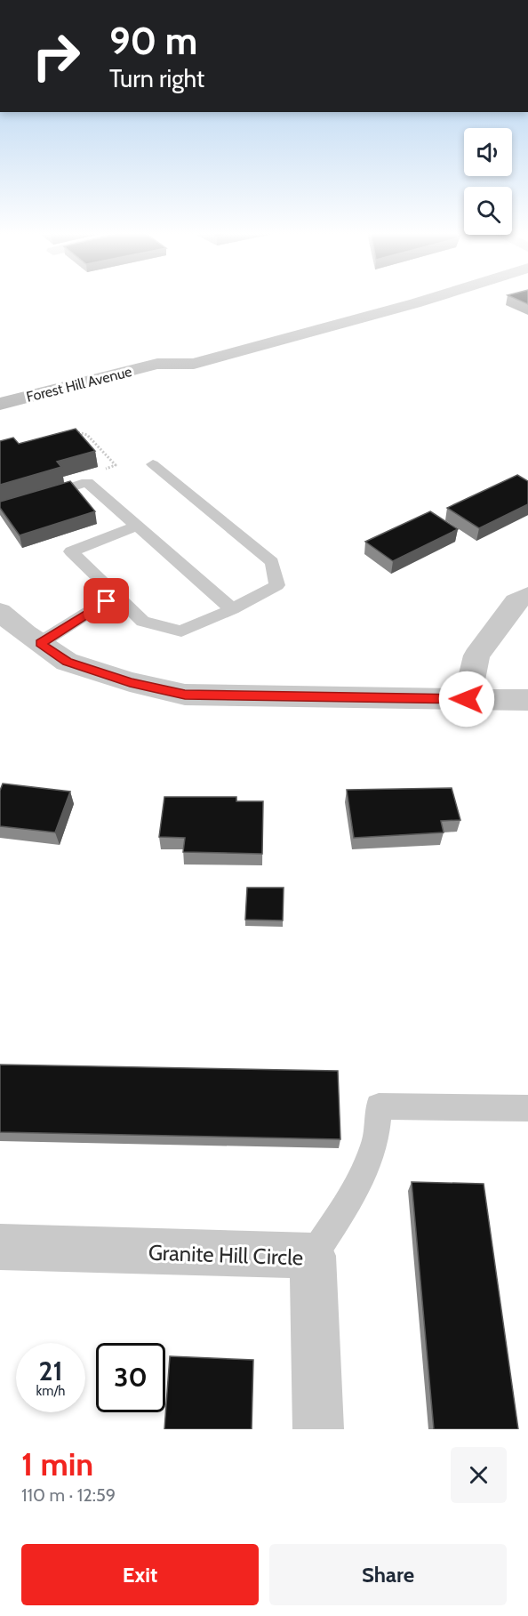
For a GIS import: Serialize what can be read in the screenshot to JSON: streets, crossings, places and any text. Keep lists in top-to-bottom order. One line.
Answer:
{"streets":{"main road":["Forest Hill Avenue"],"street":["Granite Hill Circle"]},"page":{"turn":["90 m","Turn right"],"speed":"21 km/h","limit":"30","heading":["1 min","110 m · 12:59"],"buttons":["Exit","Share"]}}
